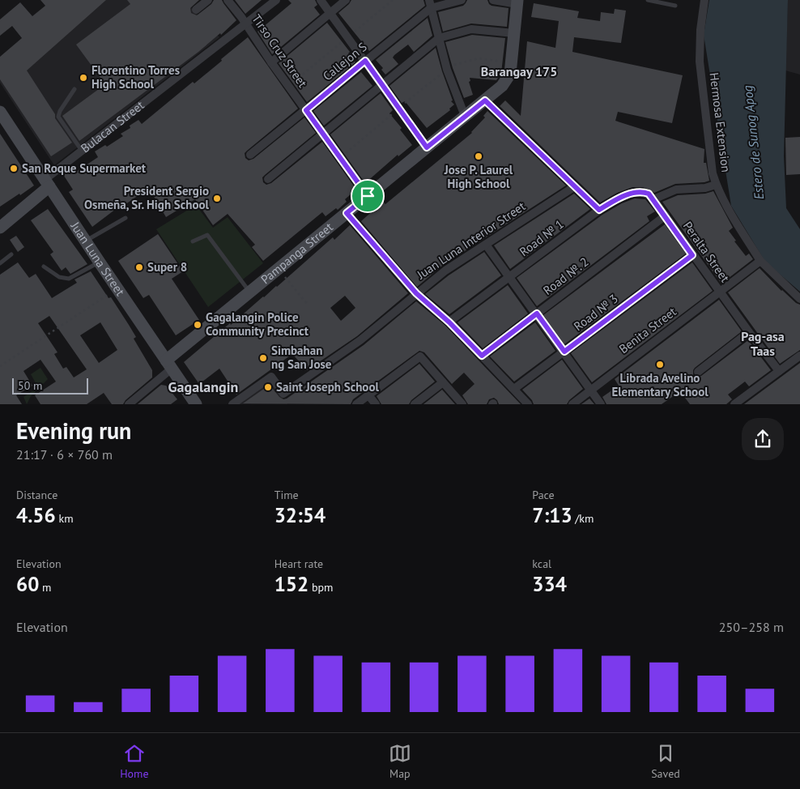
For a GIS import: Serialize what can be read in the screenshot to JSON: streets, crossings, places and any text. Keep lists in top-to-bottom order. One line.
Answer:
{"streets":{"street":["Tirso Cruz Street","Callejon S","Hermosa Extension","Bulacan Street","Road № 1","Juan Luna Interior Street","Peralta Street","Pampanga Street","Juan Luna Street","Road №. 2","Road № 3","Benita Street"]},"crossings":[["Tirso Cruz Street","Callejon S"],["Tirso Cruz Street","Bulacan Street"],["Tirso Cruz Street","Pampanga Street"],["Hermosa Extension","Benita Street"],["Bulacan Street","Juan Luna Street"],["Road № 1","Peralta Street"],["Peralta Street","Road №. 2"],["Peralta Street","Road № 3"],["Peralta Street","Benita Street"],["Pampanga Street","Juan Luna Street"]],"districts":["Barangay 175","Pag-asa Taas","Gagalangin"],"water":["Estero de Sunog Apog"],"places":["Florentino Torres High School","Jose P. Laurel High School","San Roque Supermarket","President Sergio Osmeña, Sr. High School","Super 8","Gagalangin Police Community Precinct","Simbahan ng San Jose","Librada Avelino Elementary School","Saint Joseph School"],"scale_bar":"50 m","page":{"scale":"50 m","heading":["Evening run","21:17 · 6 × 760 m"],"stats":[["Distance","4.56 km"],["Time","32:54"],["Pace","7:13 /km"],["Elevation","60 m"],["Heart rate","152 bpm"],["kcal","334"]],"chart":["Elevation","250–258 m"],"tabs":["Home","Map","Saved"]}}
